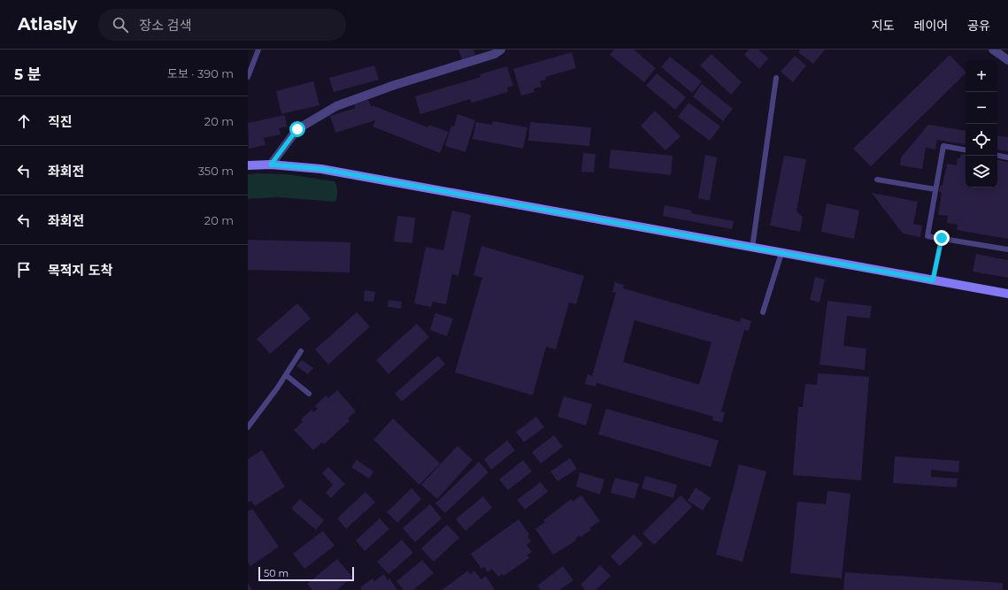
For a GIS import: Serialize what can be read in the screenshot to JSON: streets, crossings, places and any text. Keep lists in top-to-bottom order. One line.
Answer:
{"scale_bar":"50 m","page":{"header":"Atlasly","search":"장소 검색","nav":["지도","레이어","공유"],"heading":["5 분","도보 · 390 m"],"map_buttons":["+","−"],"list":[["직진","20 m"],["좌회전","350 m"],["좌회전","20 m"],"목적지 도착"],"scale":"50 m"}}
